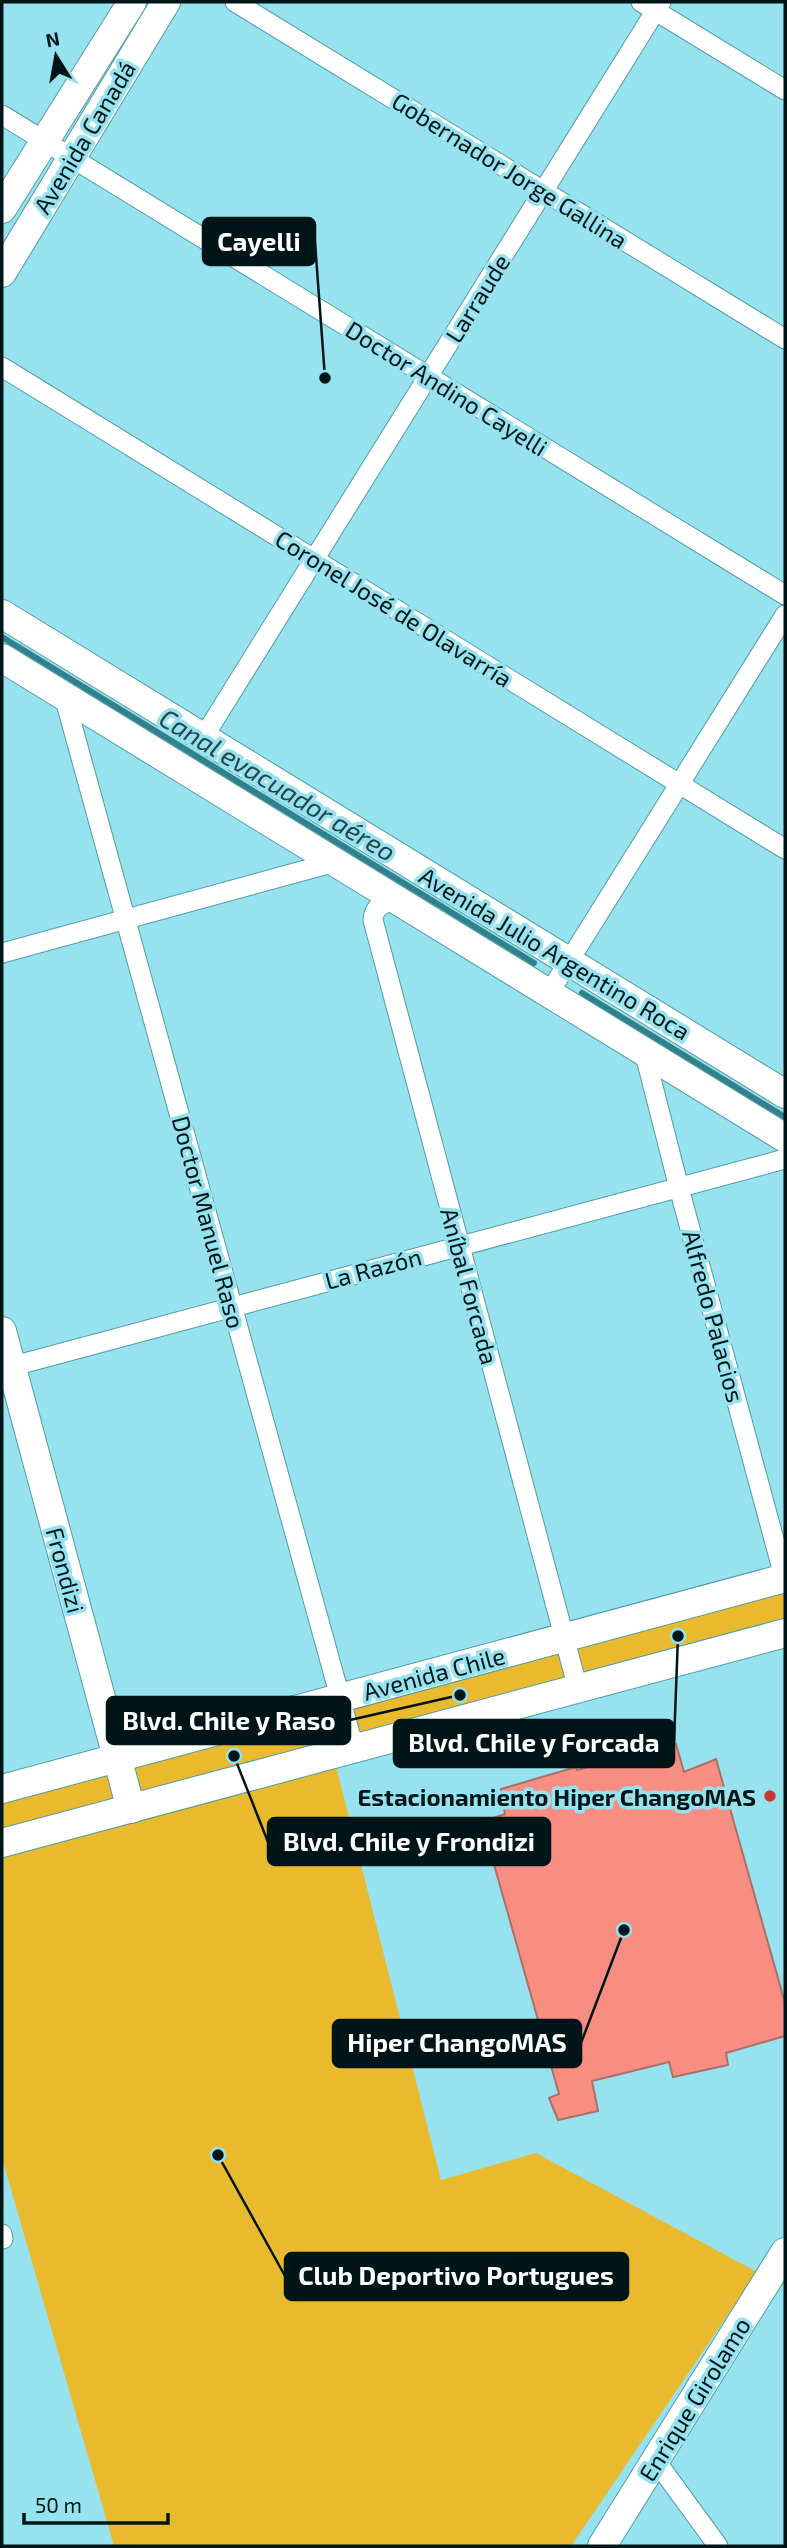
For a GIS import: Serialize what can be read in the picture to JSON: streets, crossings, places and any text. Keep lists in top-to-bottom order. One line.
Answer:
{"streets":{"main road":["Avenida Canadá","Avenida Julio Argentino Roca","Frondizi","Avenida Chile","Enrique Girolamo"],"street":["Gobernador Jorge Gallina","Larraude","Doctor Andino Cayelli","Coronel José de Olavarría","Doctor Manuel Raso","La Razón","Aníbal Forcada","Alfredo Palacios"]},"crossings":[["Avenida Canadá","Doctor Andino Cayelli"],["Gobernador Jorge Gallina","Larraude"],["Larraude","Doctor Andino Cayelli"],["Larraude","Coronel José de Olavarría"],["Larraude","Avenida Julio Argentino Roca"],["Avenida Julio Argentino Roca","Doctor Manuel Raso"],["Avenida Julio Argentino Roca","Aníbal Forcada"],["Avenida Julio Argentino Roca","Alfredo Palacios"],["Doctor Manuel Raso","La Razón"],["Doctor Manuel Raso","Avenida Chile"],["La Razón","Aníbal Forcada"],["La Razón","Alfredo Palacios"],["La Razón","Frondizi"],["Aníbal Forcada","Avenida Chile"],["Alfredo Palacios","Avenida Chile"],["Frondizi","Avenida Chile"]],"water":["Canal evacuador aéreo"],"places":["Cayelli","Blvd. Chile y Forcada","Blvd. Chile y Raso","Blvd. Chile y Frondizi","Estacionamiento Hiper ChangoMAS","Hiper ChangoMAS","Club Deportivo Portugues"],"scale_bar":"50 m","north":"top"}
